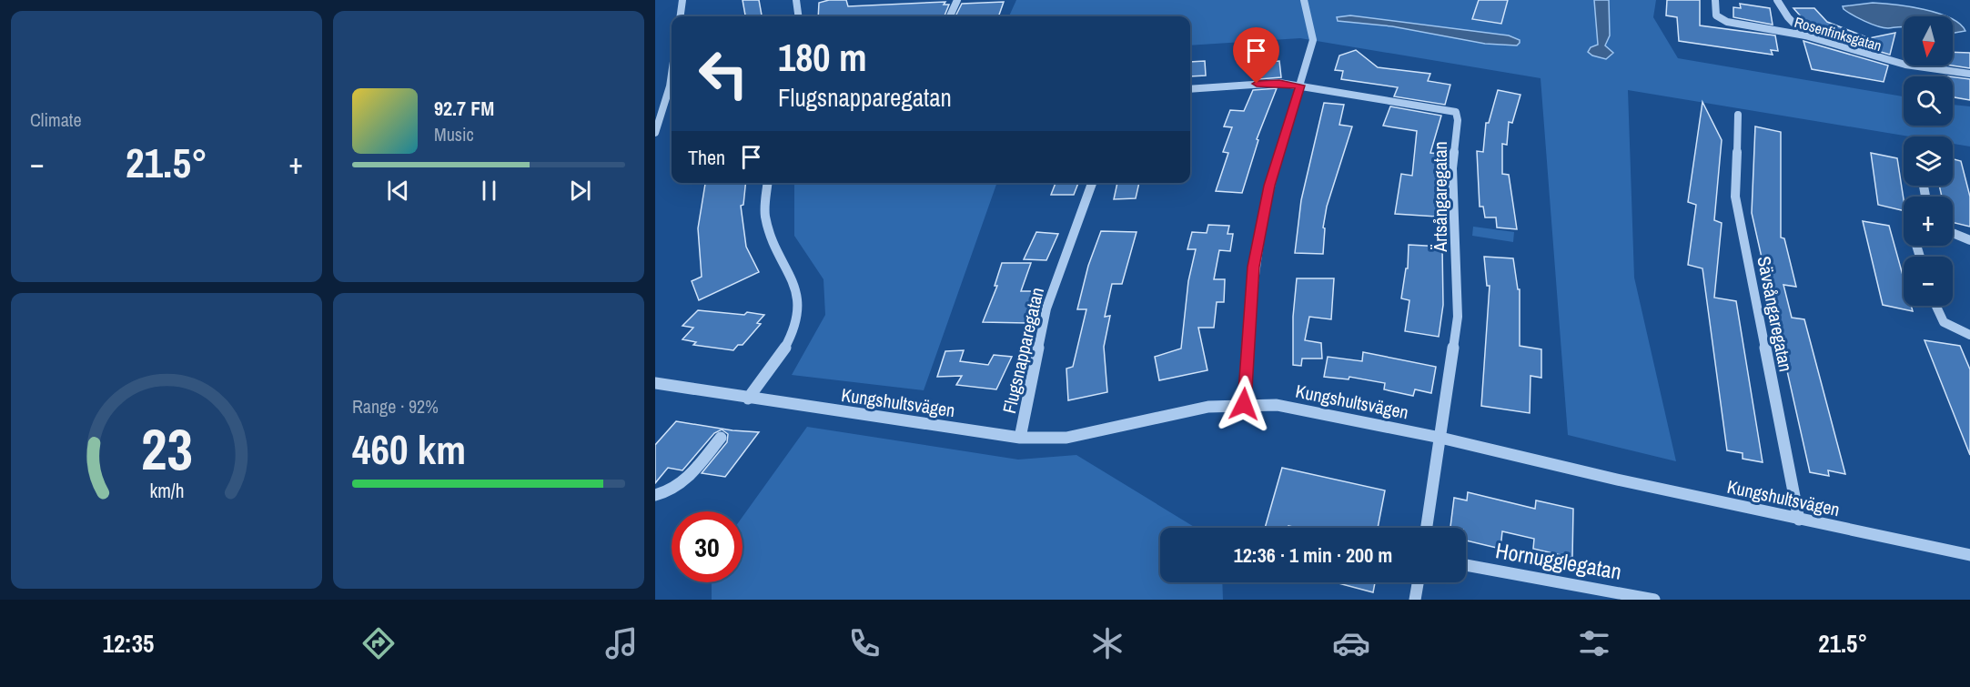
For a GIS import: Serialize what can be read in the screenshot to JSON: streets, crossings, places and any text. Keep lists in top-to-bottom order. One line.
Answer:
{"streets":{"street":["Rosenfinksgatan","Ärtsångaregatan","Sävsångaregatan","Flugsnapparegatan","Kungshultsvägen","Hornugglegatan"]},"crossings":[["Ärtsångaregatan","Kungshultsvägen"],["Sävsångaregatan","Kungshultsvägen"],["Flugsnapparegatan","Kungshultsvägen"]],"north":"bottom","page":{"tile":["Climate",["Range · 92%","460 km"]],"map_buttons":["+","−"],"turn":["180 m","Flugsnapparegatan"],"song":["92.7 FM","Music"],"then":"Then","heat":["−","21.5°","+"],"limit":"30","trip":"12:36 · 1 min · 200 m","tabs":["12:35","21.5°"],"gauge":["23","km/h"]}}
